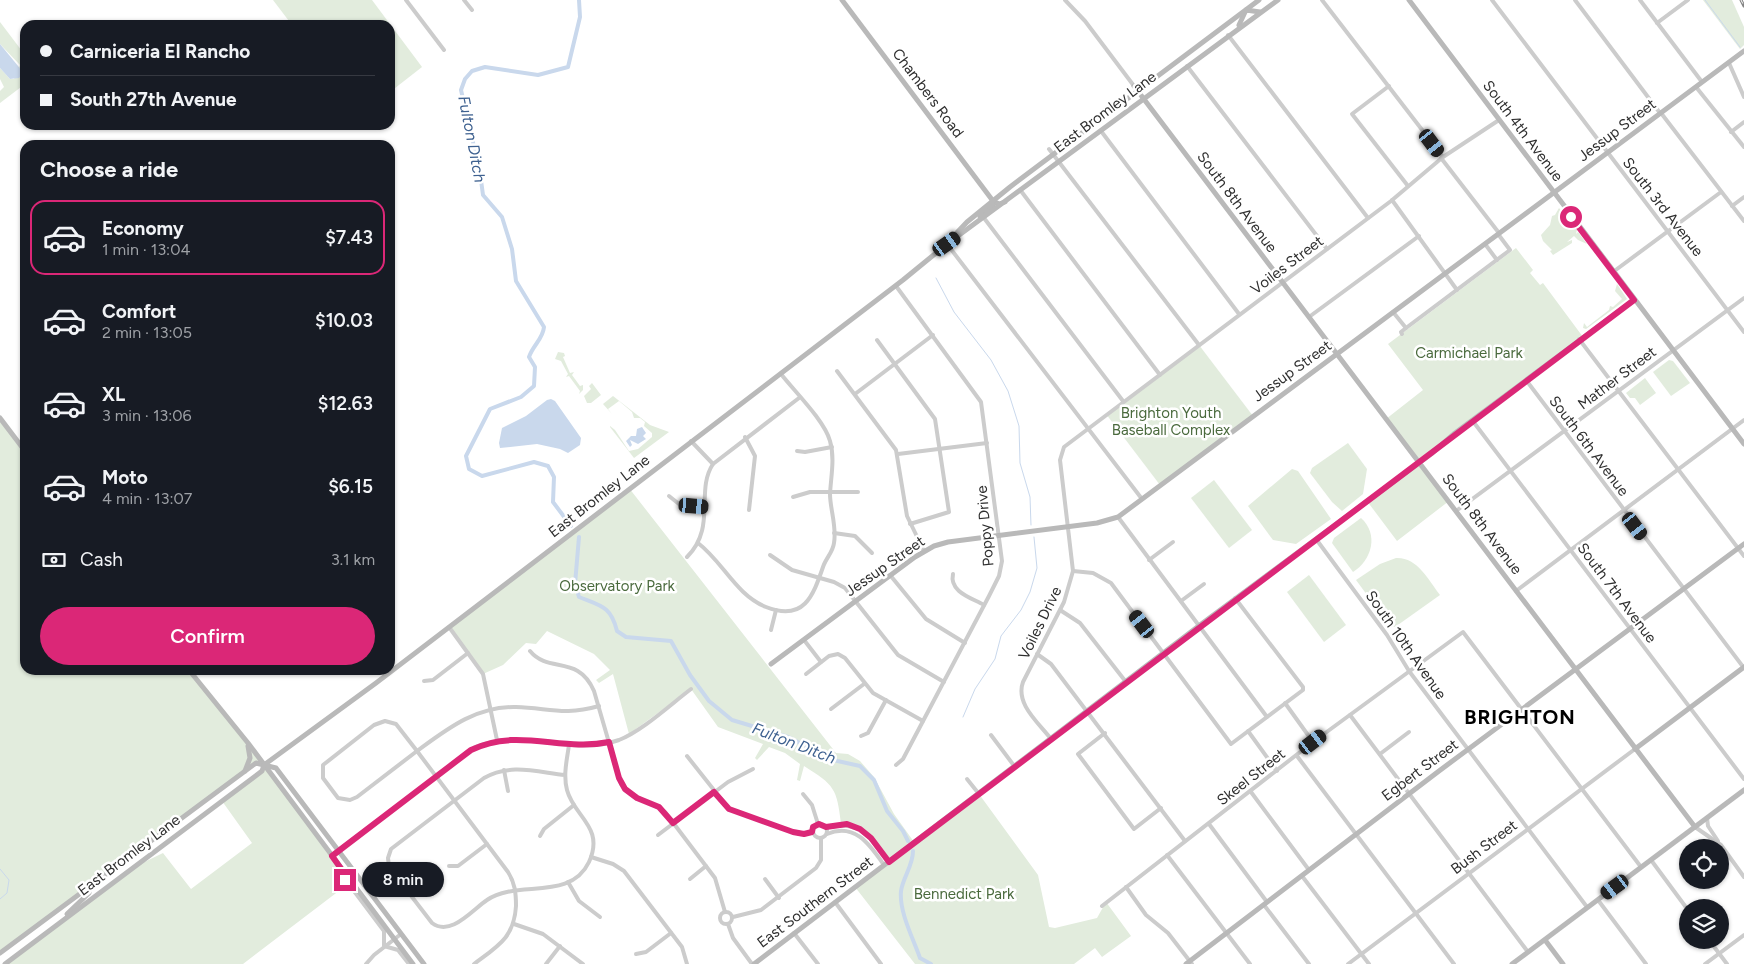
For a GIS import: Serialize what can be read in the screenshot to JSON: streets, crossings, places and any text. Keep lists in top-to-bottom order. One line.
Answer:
{"streets":{"street":["Chambers Road","East Bromley Lane","Jessup Street","South 4th Avenue","South 8th Avenue","South 3rd Avenue","Voiles Street","Mather Street","South 6th Avenue","Poppy Drive","South 7th Avenue","Voiles Drive","South 10th Avenue","Egbert Street","Skeel Street","Bush Street","East Southern Street"]},"crossings":[["Chambers Road","East Bromley Lane"],["East Bromley Lane","South 8th Avenue"],["East Bromley Lane","Poppy Drive"],["Jessup Street","South 4th Avenue"],["Jessup Street","South 8th Avenue"],["Jessup Street","South 3rd Avenue"],["Jessup Street","Poppy Drive"],["Jessup Street","Voiles Drive"],["South 4th Avenue","Voiles Street"],["South 4th Avenue","Mather Street"],["South 4th Avenue","East Southern Street"],["South 8th Avenue","Voiles Street"],["South 8th Avenue","Mather Street"],["South 8th Avenue","Egbert Street"],["South 8th Avenue","Bush Street"],["South 8th Avenue","East Southern Street"],["South 3rd Avenue","Mather Street"],["Voiles Street","Voiles Drive"],["Mather Street","South 6th Avenue"],["Mather Street","South 7th Avenue"],["South 6th Avenue","Egbert Street"],["South 6th Avenue","East Southern Street"],["South 7th Avenue","Egbert Street"],["South 7th Avenue","East Southern Street"],["Voiles Drive","East Southern Street"],["South 10th Avenue","Egbert Street"],["South 10th Avenue","Skeel Street"],["South 10th Avenue","Bush Street"],["South 10th Avenue","East Southern Street"],["Egbert Street","Skeel Street"]],"districts":["BRIGHTON"],"water":["Fulton Ditch"],"parks":["Carmichael Park","Brighton Youth Baseball Complex","Observatory Park","Bennedict Park"],"page":{"banner":["Carniceria El Rancho","South 27th Avenue"],"heading":"Choose a ride","list":[{"name":"Economy","note":"1 min · 13:04","value":"$7.43"},{"name":"Comfort","note":"2 min · 13:05","value":"$10.03"},{"name":"XL","note":"3 min · 13:06","value":"$12.63"},{"name":"Moto","note":"4 min · 13:07","value":"$6.15"}],"pay":["Cash","3.1 km"],"buttons":"Confirm","bubble":"8 min"}}
